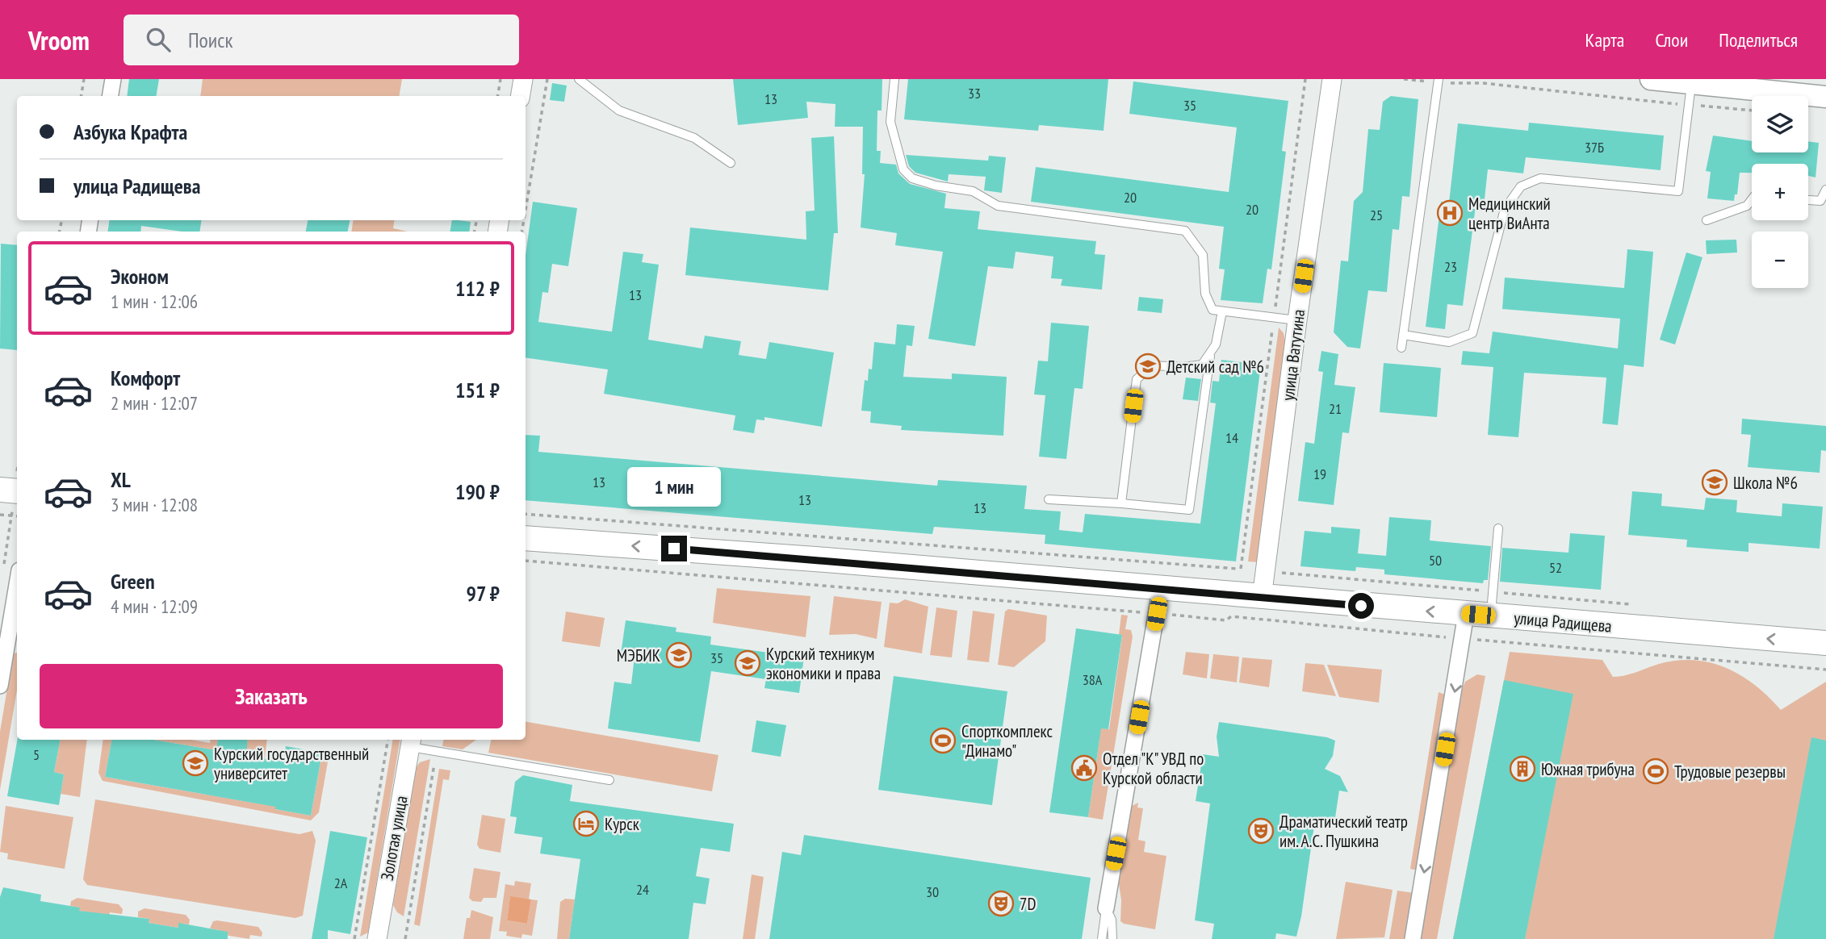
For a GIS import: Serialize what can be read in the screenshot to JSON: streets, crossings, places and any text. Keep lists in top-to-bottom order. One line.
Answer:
{"streets":{"main road":["улица Радищева"],"street":["улица Ватутина","Золотая улица"]},"crossings":[["улица Ватутина","улица Радищева"]],"one_way":["улица Радищева"],"places":{"hospital":["Медицинский центр ВиАнта"],"school or university":["Детский сад №6","Школа №6","МЭБИК","Курский техникум экономики и права","Курский государственный университет"],"sports":["Спорткомплекс \"Динамо\"","Трудовые резервы"],"public building":["Отдел \"К\" УВД по Курской области"],"building":["Южная трибуна"],"hotel":["Курск"],"theatre":["Драматический театр им. А.С. Пушкина","7D"]},"house_numbers":["33","13","35","37Б","20","20","25","23","13","21","14","19","13","13","13","50","52","35","38А","5","2А","24","30"],"page":{"header":"Vroom","search":"Поиск","nav":["Карта","Слои","Поделиться"],"map_buttons":["+","−"],"banner":["Азбука Крафта","улица Радищева"],"list":[{"name":"Эконом","note":"1 мин · 12:06","value":"112 ₽"},{"name":"Комфорт","note":"2 мин · 12:07","value":"151 ₽"},{"name":"XL","note":"3 мин · 12:08","value":"190 ₽"},{"name":"Green","note":"4 мин · 12:09","value":"97 ₽"}],"bubble":"1 мин","buttons":"Заказать"}}
